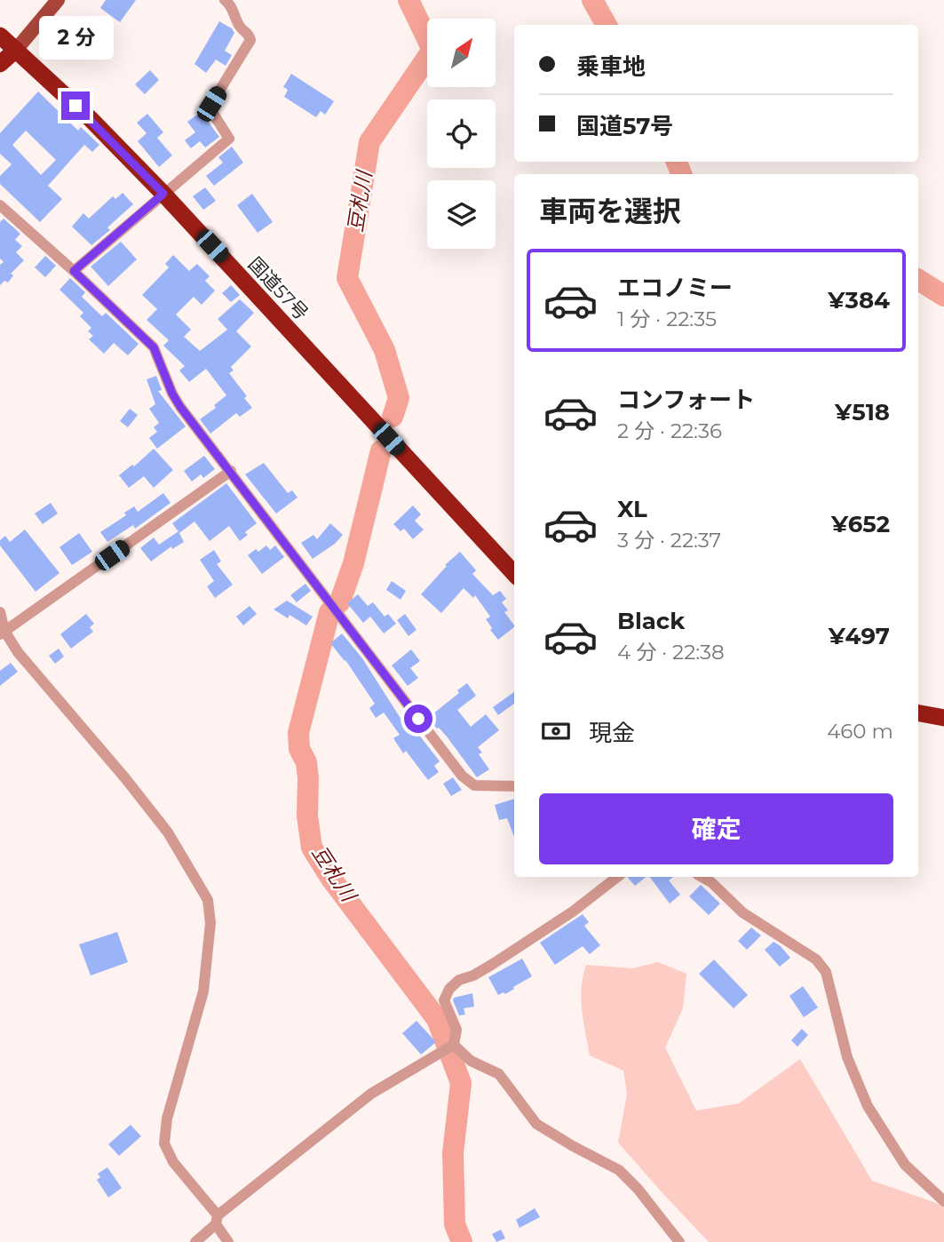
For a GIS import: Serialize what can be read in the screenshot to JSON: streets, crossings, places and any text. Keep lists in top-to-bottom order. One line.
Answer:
{"streets":{"highway":["国道57号"]},"water":["豆札川"],"north":"top right","page":{"bubble":"2 分","banner":["乗車地","国道57号"],"heading":"車両を選択","list":[{"name":"エコノミー","note":"1 分 · 22:35","value":"¥384"},{"name":"コンフォート","note":"2 分 · 22:36","value":"¥518"},{"name":"XL","note":"3 分 · 22:37","value":"¥652"},{"name":"Black","note":"4 分 · 22:38","value":"¥497"}],"pay":["現金","460 m"],"buttons":"確定"}}
